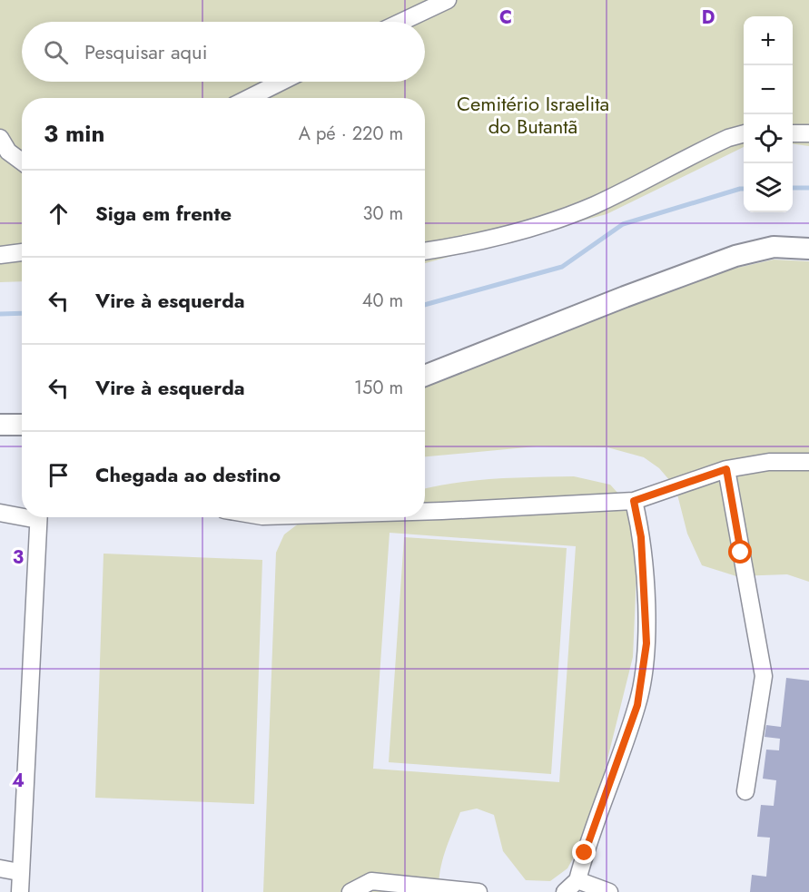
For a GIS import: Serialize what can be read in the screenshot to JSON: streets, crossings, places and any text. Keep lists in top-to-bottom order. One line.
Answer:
{"parks":["Cemitério Israelita do Butantã"],"page":{"map_buttons":["+","−"],"search":"Pesquisar aqui","heading":["3 min","A pé · 220 m"],"list":[["Siga em frente","30 m"],["Vire à esquerda","40 m"],["Vire à esquerda","150 m"],"Chegada ao destino"]},"grid":{"columns":["C","D"],"rows":["3","4"]}}
